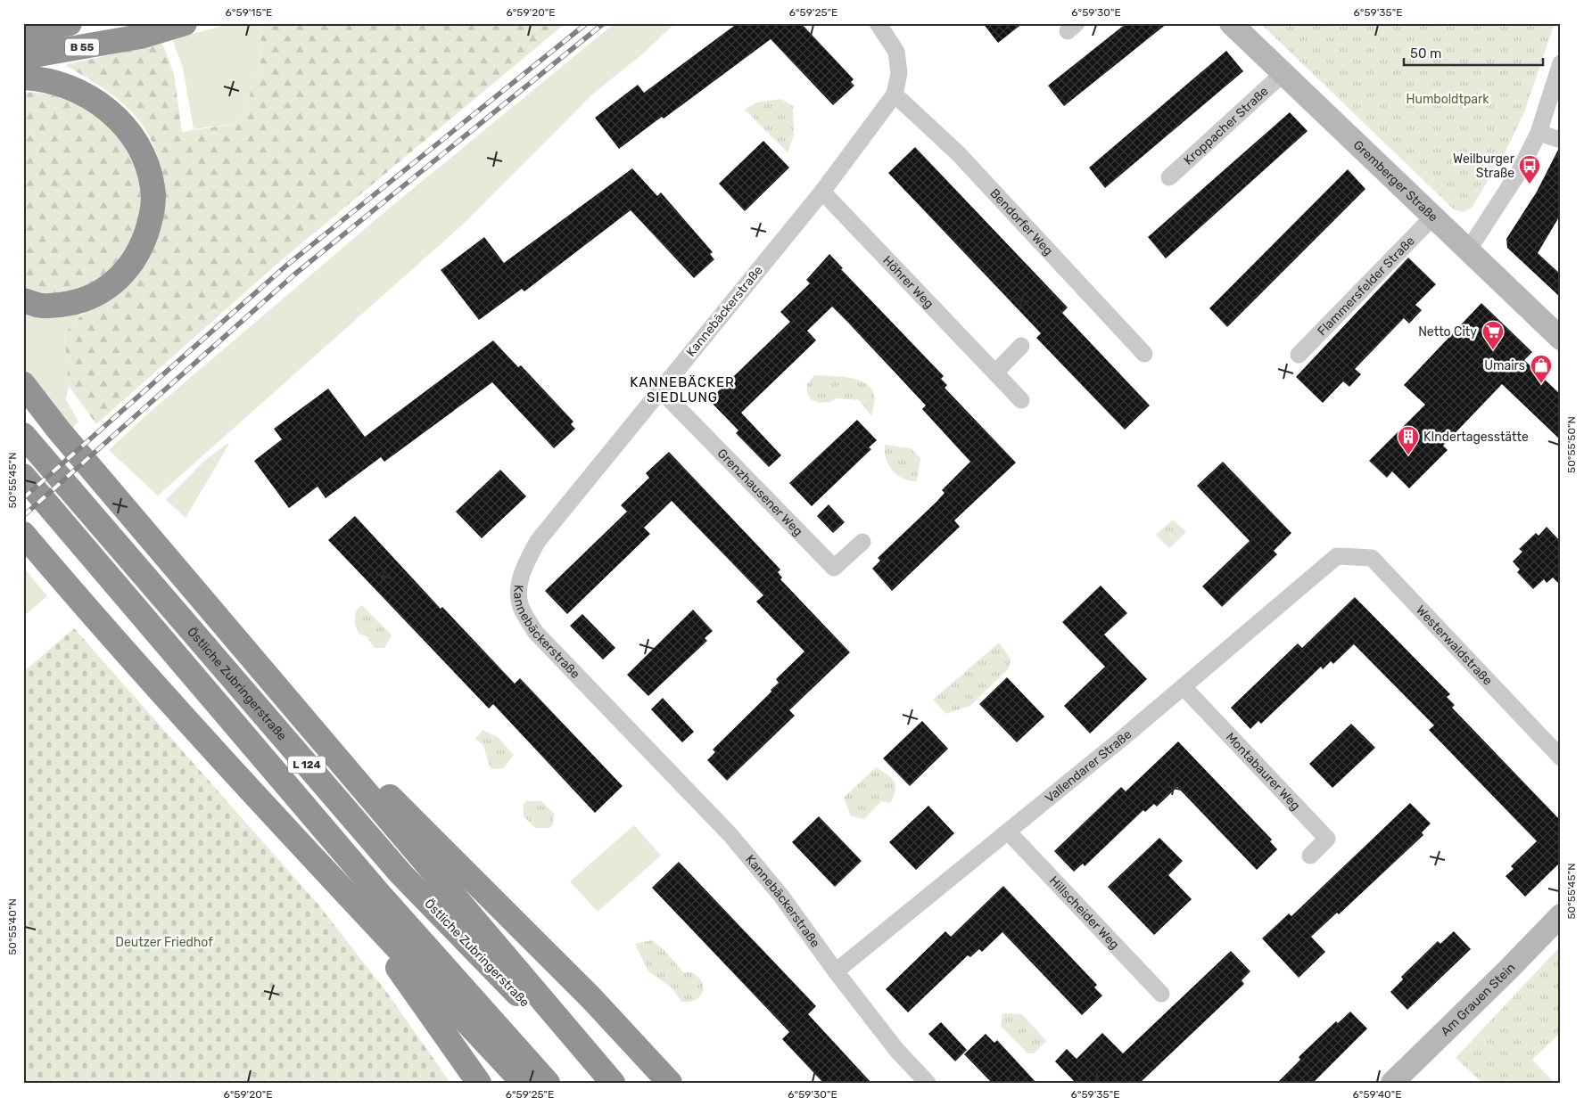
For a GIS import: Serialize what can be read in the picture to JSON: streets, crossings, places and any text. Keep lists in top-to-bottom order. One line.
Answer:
{"streets":{"highway":["B 55","Östliche Zubringerstraße","L 124"],"street":["Kroppacher Straße","Gremberger Straße","Bendorfer Weg","Höhrer Weg","Flammersfelder Straße","Kannebäckerstraße","Grenzhausener Weg","Westerwaldstraße","Vallendarer Straße","Montabaurer Weg","Hillscheider Weg","Am Grauen Stein"]},"crossings":[["Kroppacher Straße","Gremberger Straße"],["Gremberger Straße","Flammersfelder Straße"],["Bendorfer Weg","Kannebäckerstraße"],["Höhrer Weg","Kannebäckerstraße"],["Kannebäckerstraße","Grenzhausener Weg"],["Kannebäckerstraße","Vallendarer Straße"],["Westerwaldstraße","Vallendarer Straße"],["Vallendarer Straße","Montabaurer Weg"],["Vallendarer Straße","Hillscheider Weg"]],"districts":["KANNEBÄCKER SIEDLUNG"],"parks":["Humboldtpark","Deutzer Friedhof"],"places":{"bus stop":["Weilburger Straße"],"supermarket":["Netto City"],"shop":["Umairs"],"building":["KIndertagesstätte"]},"scale_bar":"50 m","coordinates":["6°59'15\"E","6°59'20\"E","6°59'25\"E","6°59'30\"E","6°59'35\"E","50°55'50\"N","50°55'45\"N","50°55'40\"N","6°59'40\"E"]}
